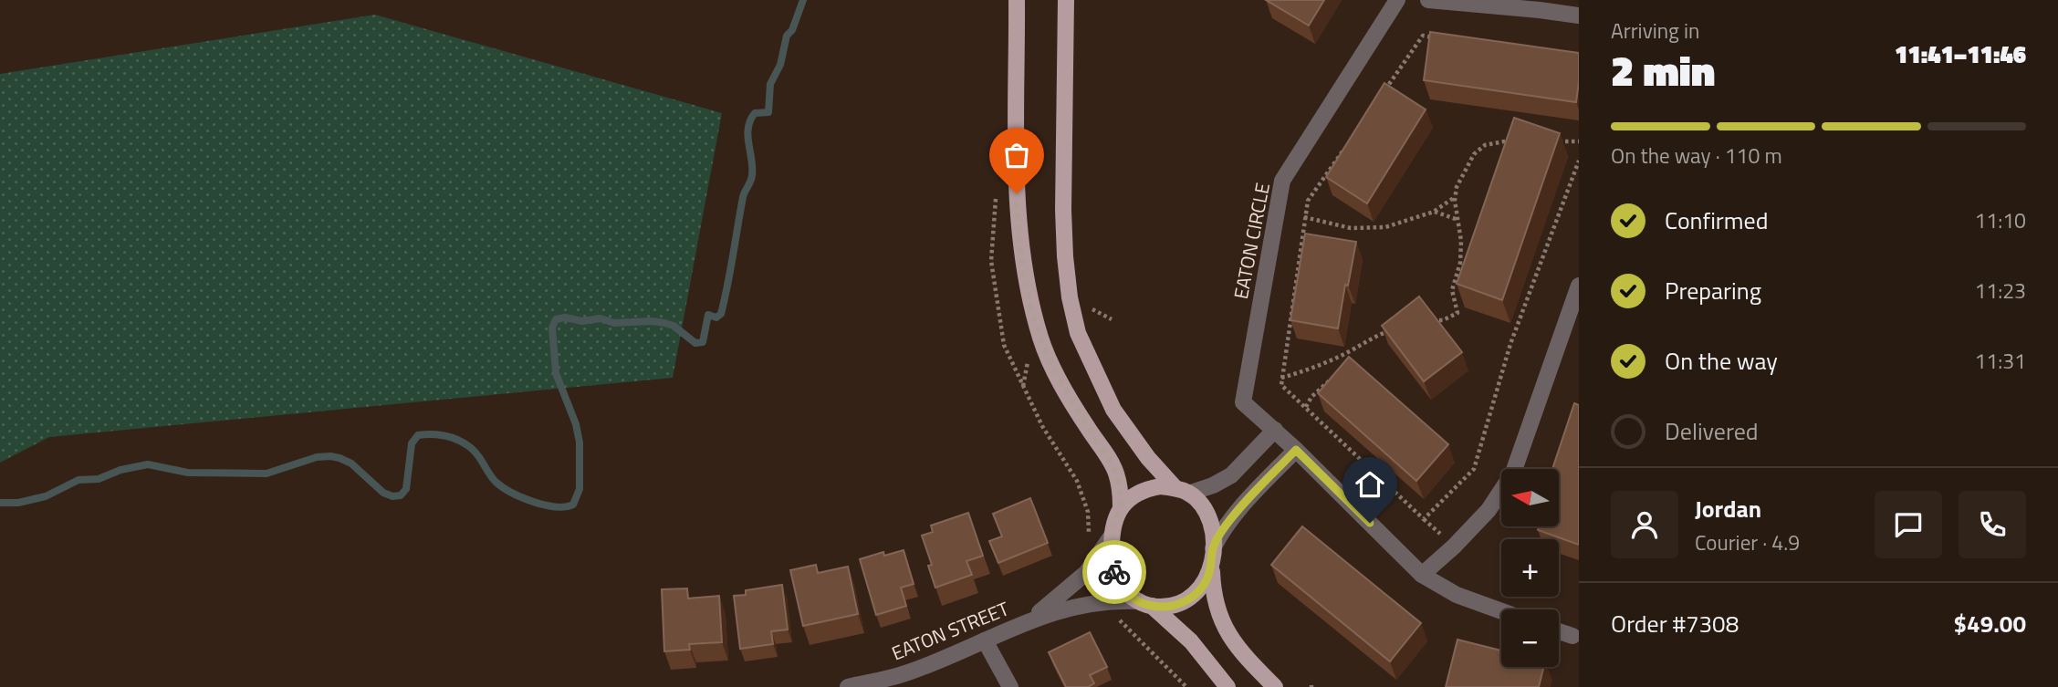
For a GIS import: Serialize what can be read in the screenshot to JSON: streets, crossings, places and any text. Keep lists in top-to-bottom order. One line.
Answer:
{"streets":{"street":["EATON CIRCLE","EATON STREET"]},"north":"left","page":{"heading":["2 min","Arriving in","11:41–11:46"],"panel":["Jordan","Courier · 4.9","Order #7308","$49.00"],"bar":"On the way · 110 m","list":[["Confirmed","11:10"],["Preparing","11:23"],["On the way","11:31"],"Delivered"],"map_buttons":["+","−"]}}
